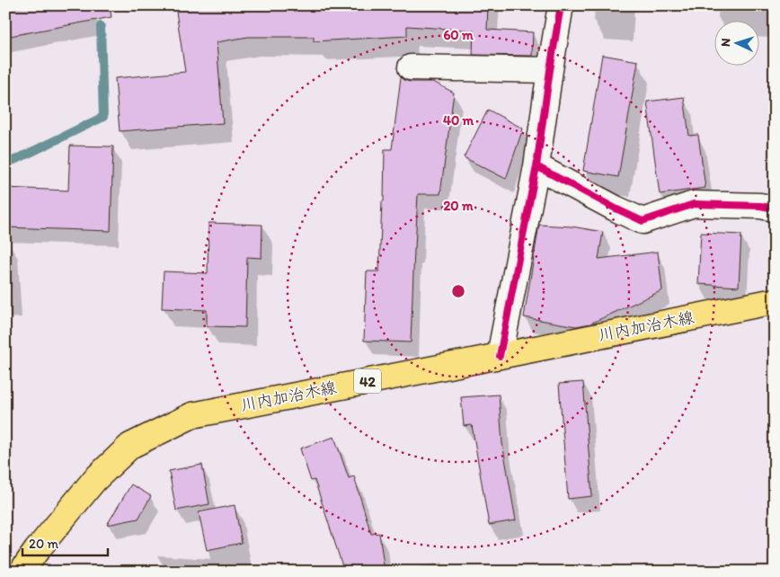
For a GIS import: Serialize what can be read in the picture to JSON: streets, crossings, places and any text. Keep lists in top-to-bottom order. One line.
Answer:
{"streets":{"main road":["川内加治木線","42"]},"scale_bar":"20 m","north":"left","rings":["60 m","40 m","20 m"]}
